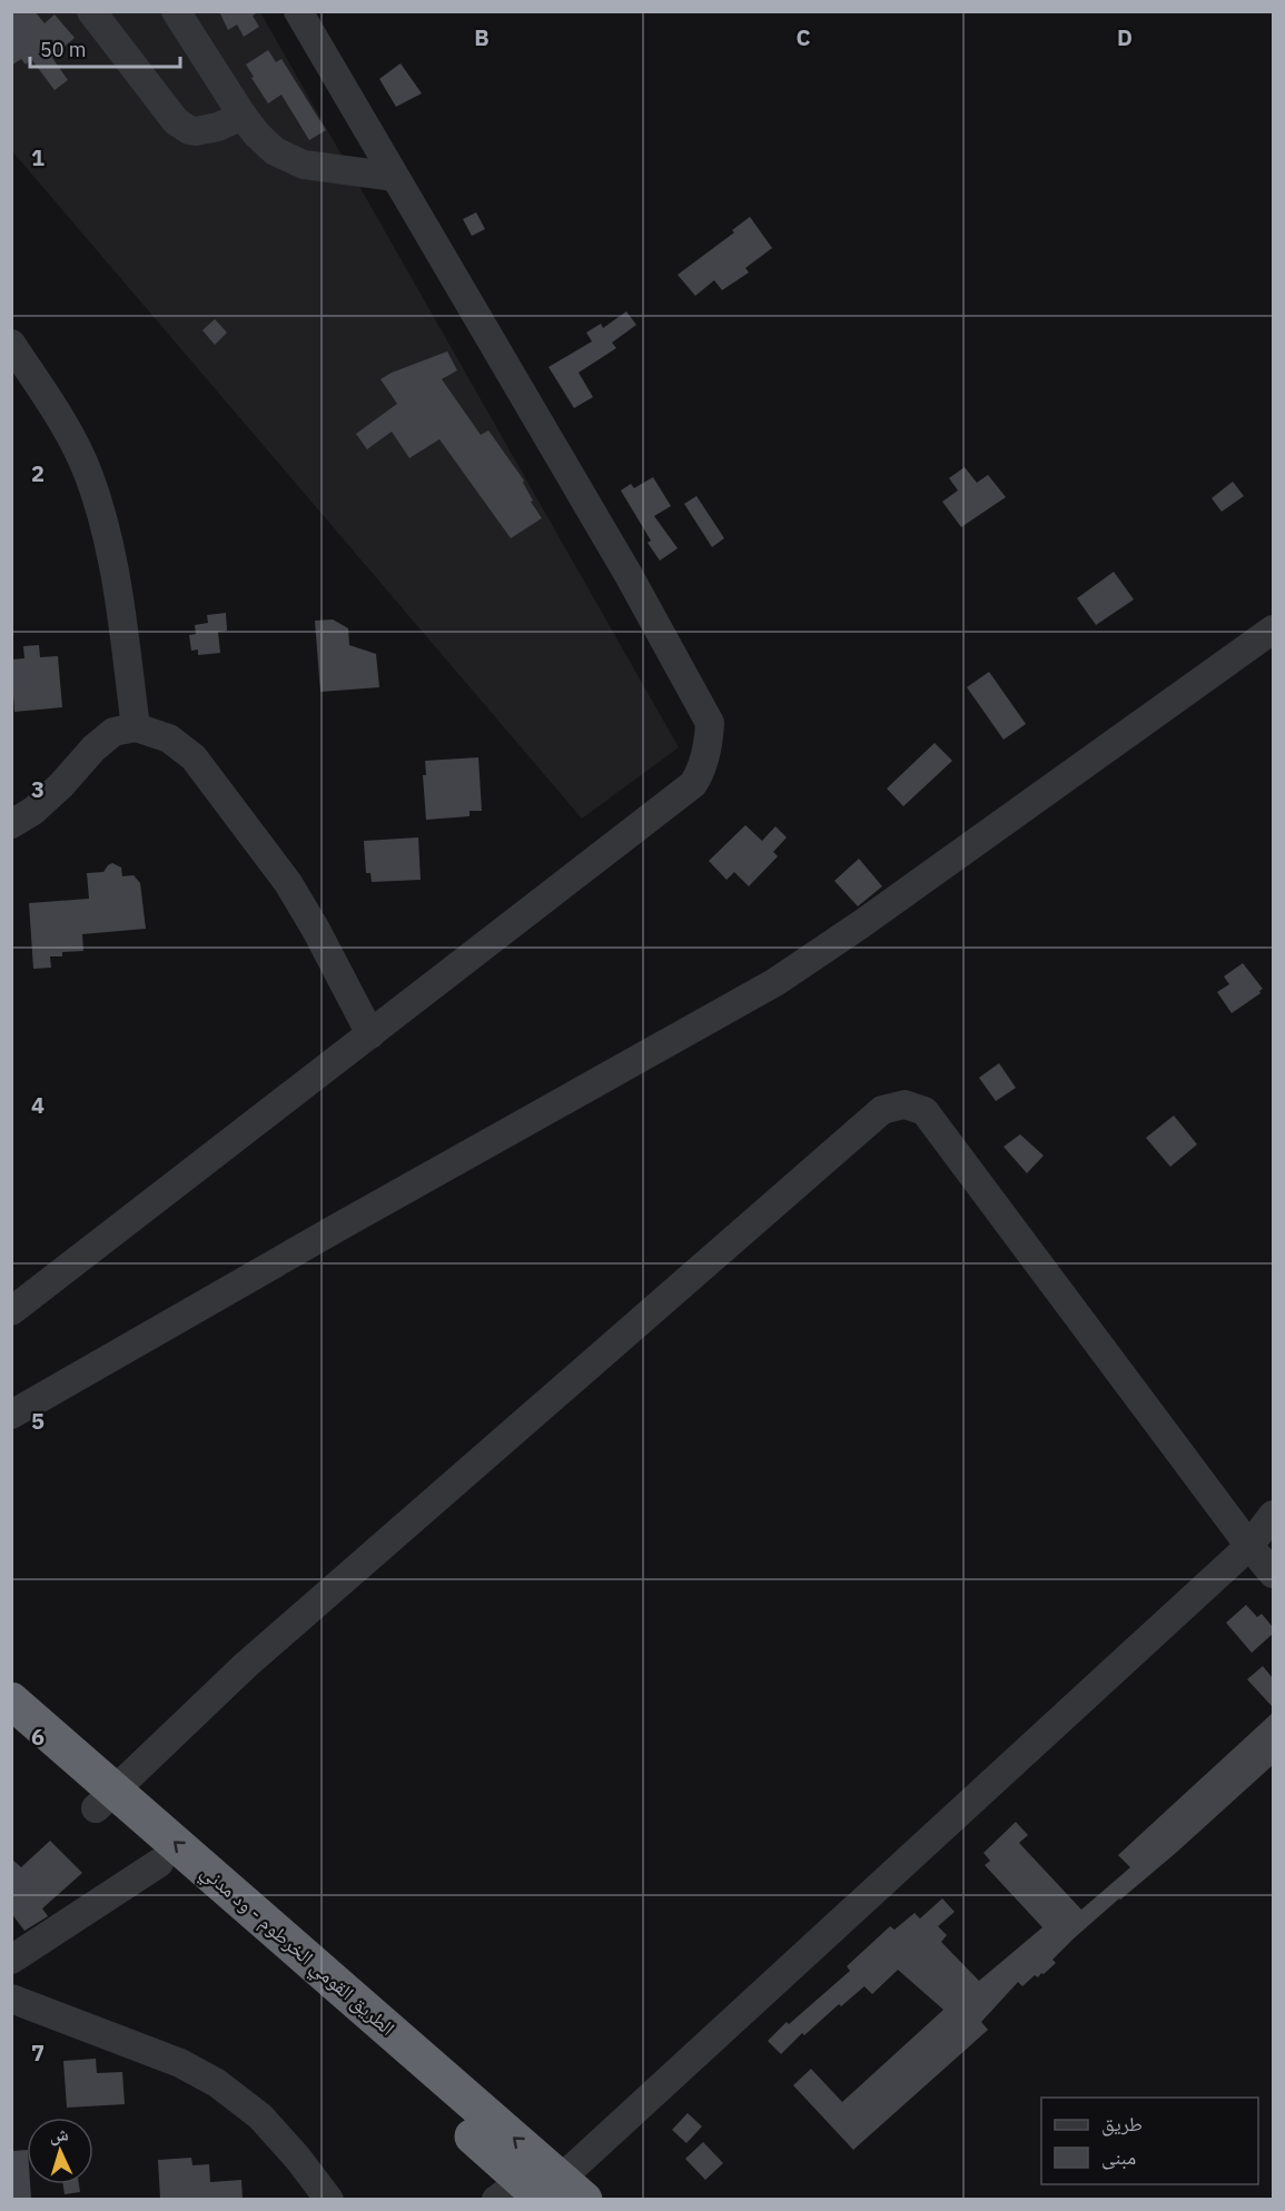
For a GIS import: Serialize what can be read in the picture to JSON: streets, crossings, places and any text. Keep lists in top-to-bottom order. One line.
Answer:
{"streets":{"highway":["الطريق القومي الخرطوم - ود مدني"]},"legend":["طريق","مبنى"],"scale_bar":"50 m","north":"top","grid":{"columns":["B","C","D"],"rows":["1","2","3","4","5","6","7"]}}
